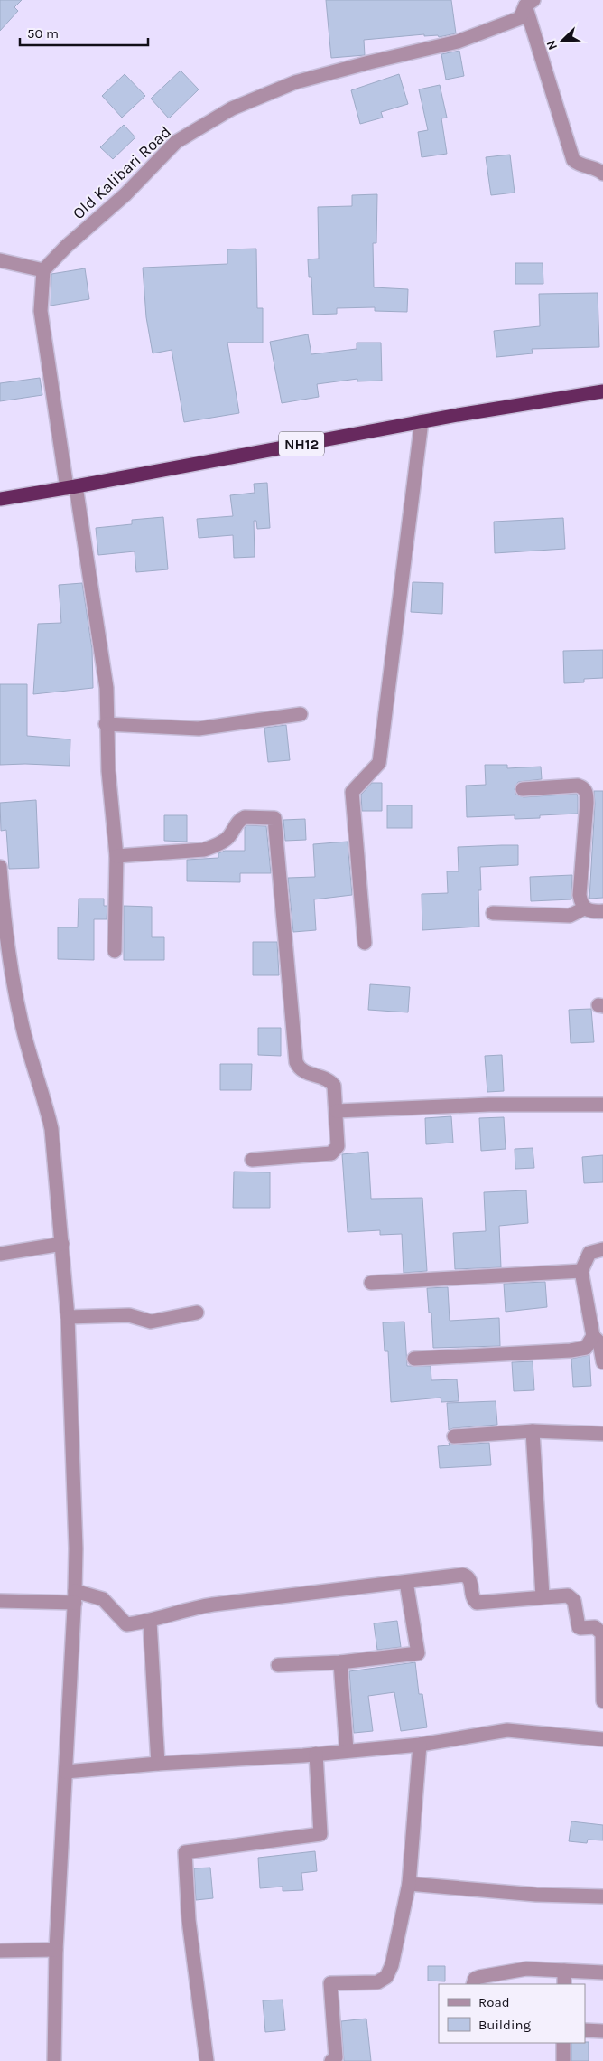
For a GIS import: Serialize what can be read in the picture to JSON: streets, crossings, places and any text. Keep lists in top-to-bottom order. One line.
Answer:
{"streets":{"highway":["NH12"],"street":["Old Kalibari Road"]},"legend":["Road","Building"],"scale_bar":"50 m","north":"bottom left"}
